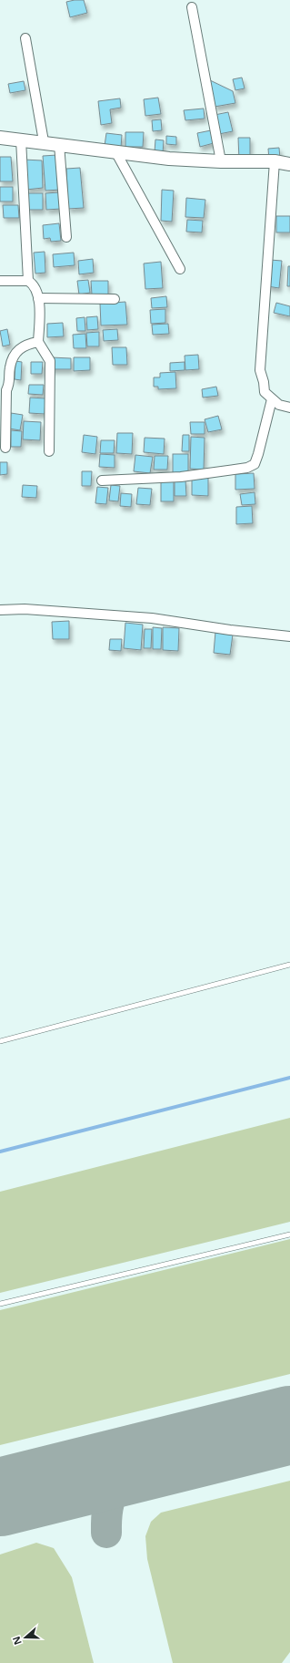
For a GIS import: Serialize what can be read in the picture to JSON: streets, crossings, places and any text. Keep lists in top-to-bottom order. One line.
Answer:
{"north":"left"}
